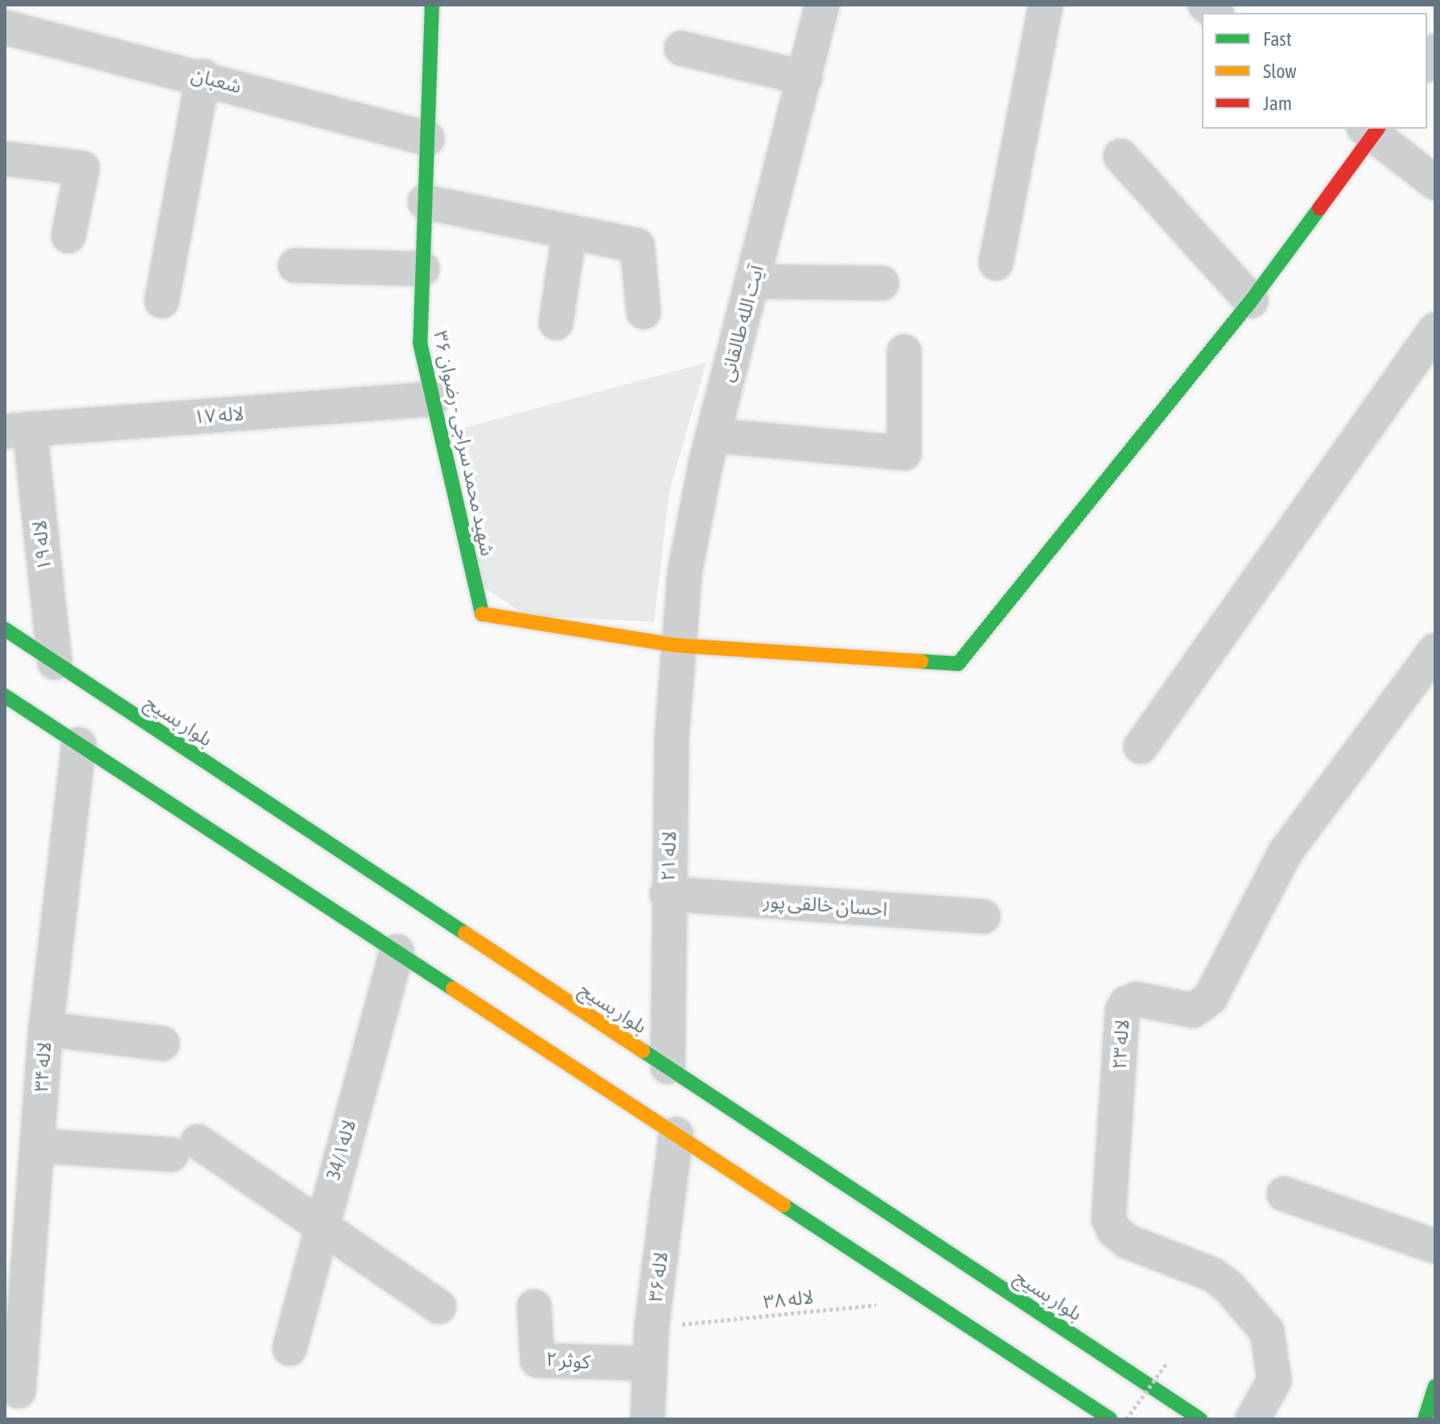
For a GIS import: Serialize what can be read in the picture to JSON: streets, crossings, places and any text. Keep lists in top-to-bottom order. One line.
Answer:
{"streets":{"main road":["شهید محمد سراجی - رضوان ۳۶","بلوار بسیج"],"street":["شعبان","آیت الله طالقانی","لاله ۱۷","لاله ۱۹","لاله ۲۱","احسان خالقی پور","لاله ۲۳","لاله ۳۴","لاله34/۱","لاله ۳۶","کوثر ۲"],"path":["لاله ۳۸"]},"crossings":[["شعبان","شهید محمد سراجی - رضوان ۳۶"],["آیت الله طالقانی","شهید محمد سراجی - رضوان ۳۶"],["آیت الله طالقانی","لاله ۲۱"],["لاله ۱۷","شهید محمد سراجی - رضوان ۳۶"],["لاله ۱۷","لاله ۱۹"],["شهید محمد سراجی - رضوان ۳۶","لاله ۲۱"],["لاله ۱۹","بلوار بسیج"],["بلوار بسیج","لاله ۲۱"],["لاله ۲۱","احسان خالقی پور"],["لاله ۳۶","لاله ۳۸"],["لاله ۳۶","کوثر ۲"]],"legend":["Fast","Slow","Jam"]}
